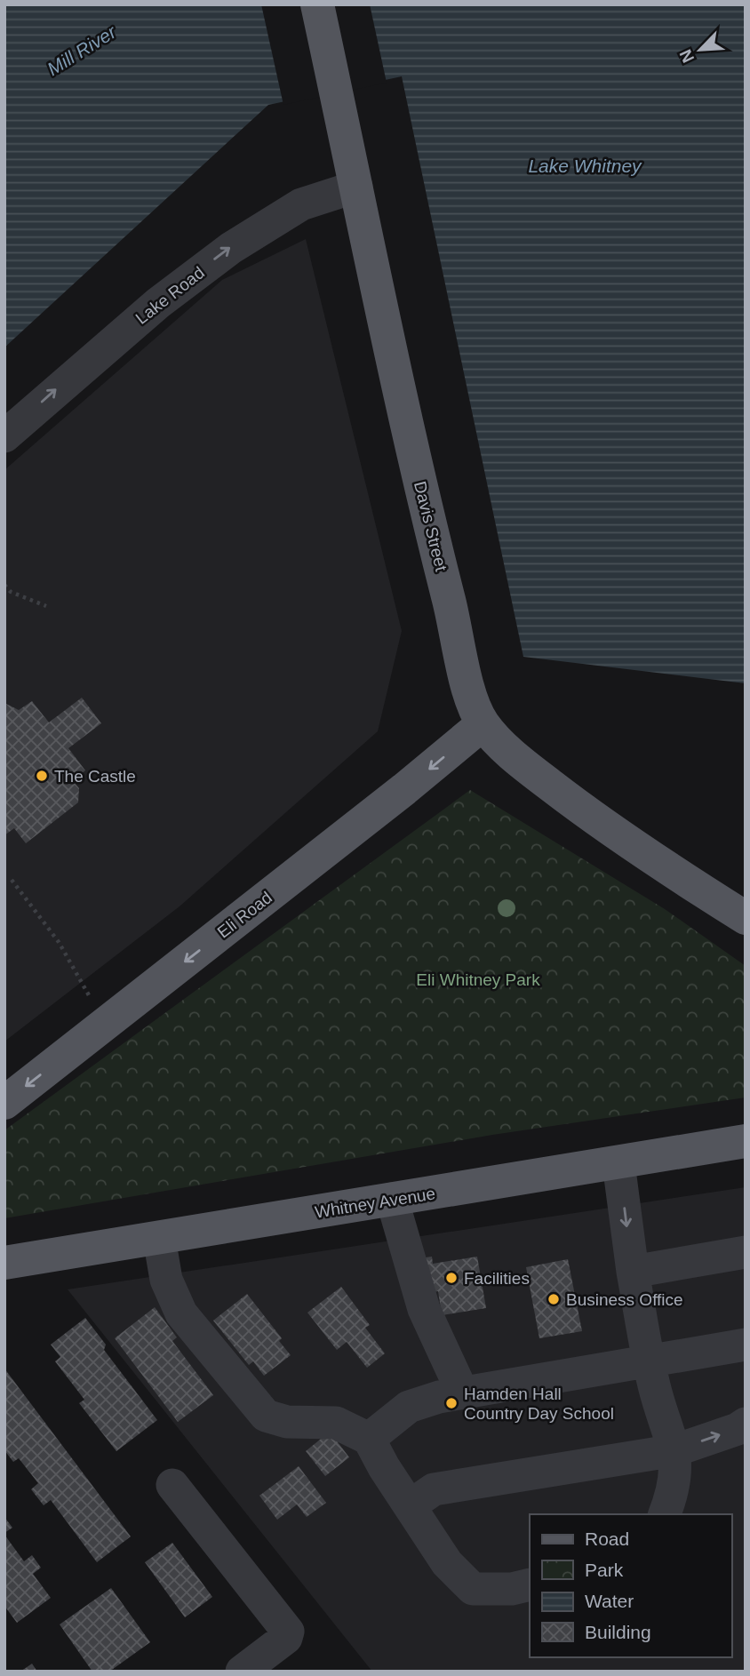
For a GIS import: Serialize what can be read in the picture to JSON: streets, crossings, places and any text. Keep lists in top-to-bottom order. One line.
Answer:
{"streets":{"main road":["Davis Street","Eli Road","Whitney Avenue"],"street":["Lake Road"]},"crossings":[["Lake Road","Davis Street"],["Davis Street","Eli Road"]],"one_way":["Lake Road","Eli Road"],"water":["Mill River","Lake Whitney"],"parks":["Eli Whitney Park"],"places":["The Castle","Facilities","Business Office","Hamden Hall Country Day School"],"legend":["Road","Park","Water","Building"],"north":"bottom left"}
